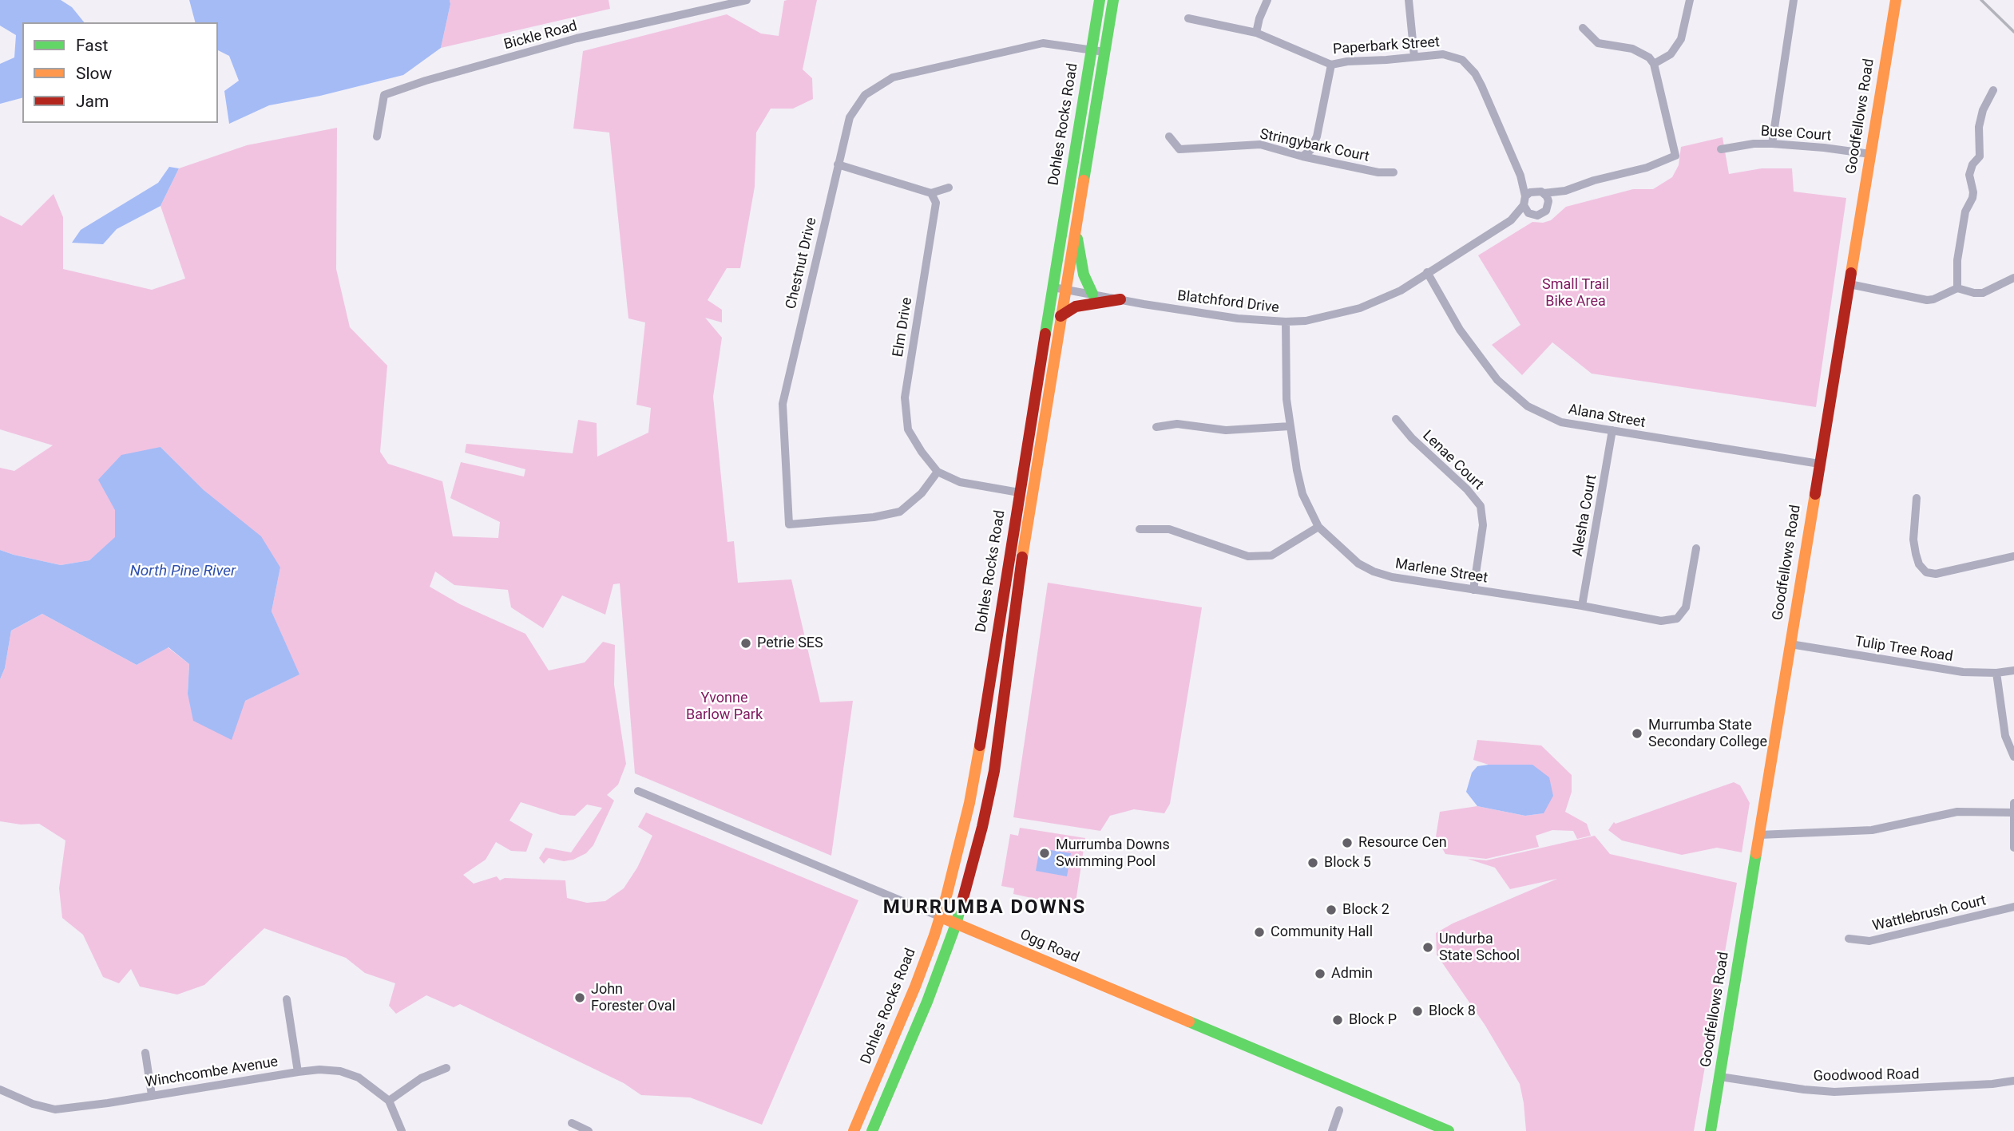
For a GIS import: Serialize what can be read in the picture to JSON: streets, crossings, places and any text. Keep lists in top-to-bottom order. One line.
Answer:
{"streets":{"main road":["Goodfellows Road","Dohles Rocks Road","Ogg Road"],"street":["Bickle Road","Paperbark Street","Buse Court","Stringybark Court","Chestnut Drive","Blatchford Drive","Elm Drive","Alana Street","Lenae Court","Alesha Court","Marlene Street","Tulip Tree Road","Wattlebrush Court","Winchcombe Avenue","Goodwood Road"]},"crossings":[["Paperbark Street","Blatchford Drive"],["Goodfellows Road","Buse Court"],["Goodfellows Road","Alana Street"],["Goodfellows Road","Tulip Tree Road"],["Goodfellows Road","Goodwood Road"],["Dohles Rocks Road","Chestnut Drive"],["Dohles Rocks Road","Blatchford Drive"],["Dohles Rocks Road","Elm Drive"],["Dohles Rocks Road","Ogg Road"],["Chestnut Drive","Elm Drive"],["Blatchford Drive","Alana Street"],["Blatchford Drive","Marlene Street"],["Alana Street","Alesha Court"],["Lenae Court","Marlene Street"],["Alesha Court","Marlene Street"]],"districts":["MURRUMBA DOWNS"],"water":["North Pine River"],"parks":["Small Trail Bike Area","Yvonne Barlow Park"],"places":["Petrie SES","Murrumba State Secondary College","Resource Cen","Murrumba Downs Swimming Pool","Block 5","Block 2","Community Hall","Undurba State School","Admin","John Forester Oval","Block 8","Block P"],"legend":["Fast","Slow","Jam"]}
